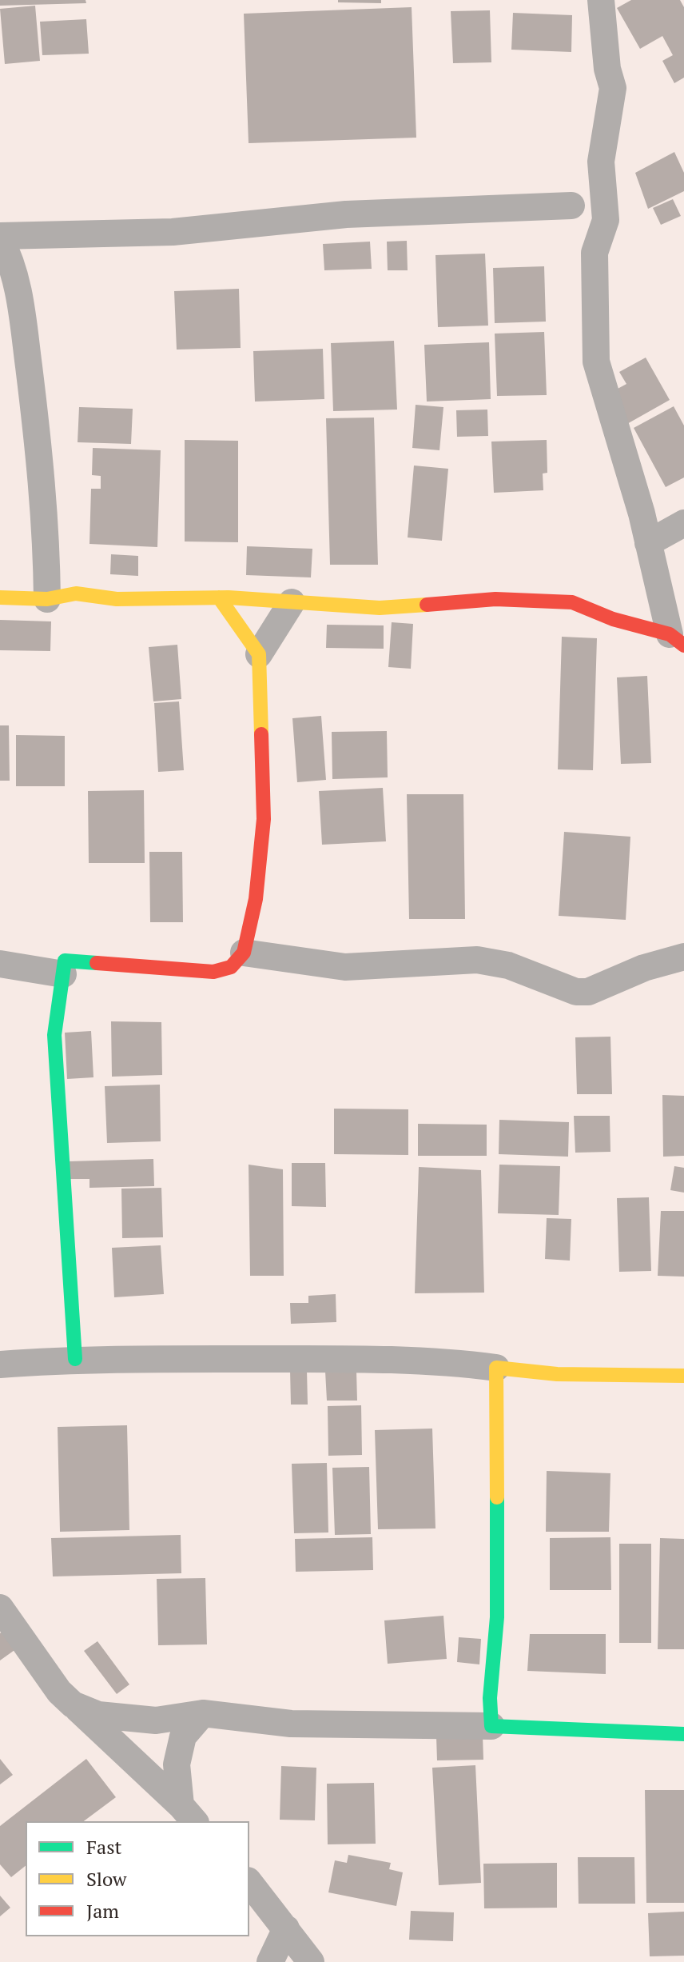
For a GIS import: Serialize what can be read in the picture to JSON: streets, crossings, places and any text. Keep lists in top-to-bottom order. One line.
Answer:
{"legend":["Fast","Slow","Jam"]}
